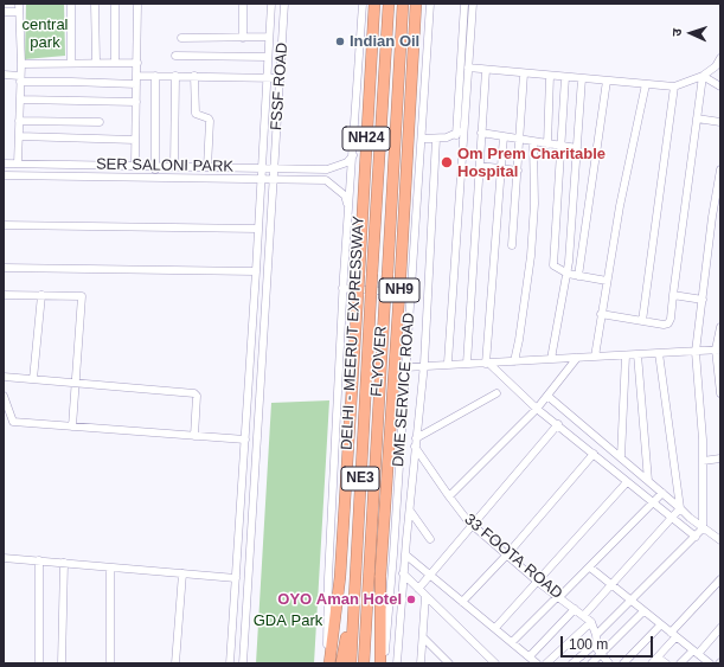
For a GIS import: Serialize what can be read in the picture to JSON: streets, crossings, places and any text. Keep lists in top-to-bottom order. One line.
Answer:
{"streets":{"highway":["NH24","NH9","DELHI - MEERUT EXPRESSWAY","FLYOVER","NE3"],"street":["FSSF ROAD","SER SALONI PARK","DME SERVICE ROAD","33 FOOTA ROAD"]},"crossings":[["FSSF ROAD","SER SALONI PARK"],["FLYOVER","DME SERVICE ROAD"]],"parks":["central park","GDA Park"],"places":["Indian Oil","Om Prem Charitable Hospital","OYO Aman Hotel"],"scale_bar":"100 m","north":"left"}
